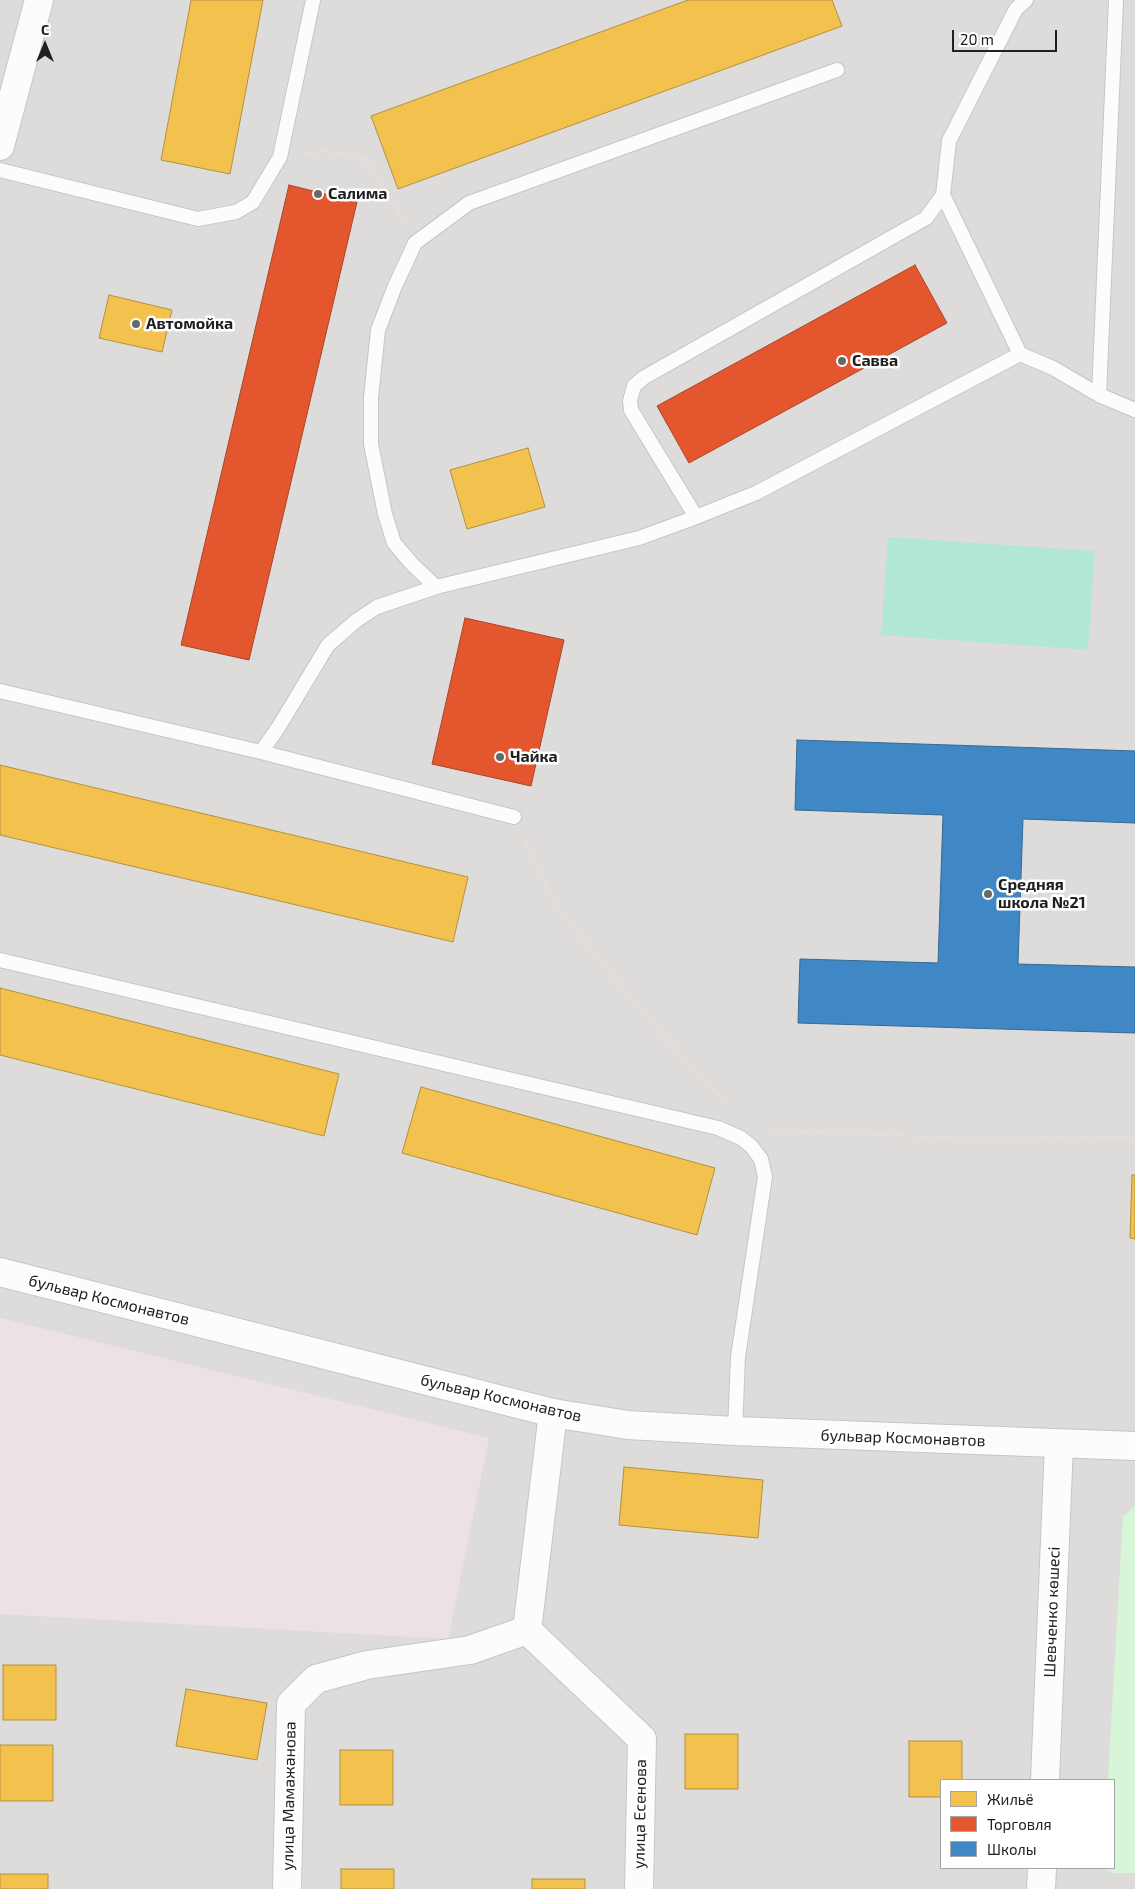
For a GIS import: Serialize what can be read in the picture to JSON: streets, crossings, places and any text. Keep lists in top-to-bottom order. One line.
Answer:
{"streets":{"street":["бульвар Космонавтов","Шевченко көшесі","улица Мамажанова","улица Есенова"]},"crossings":[["бульвар Космонавтов","Шевченко көшесі"],["улица Мамажанова","улица Есенова"]],"places":["Салима","Автомойка","Савва","Чайка","Средняя школа №21"],"legend":["Жильё","Торговля","Школы"],"scale_bar":"20 m","north":"top"}
